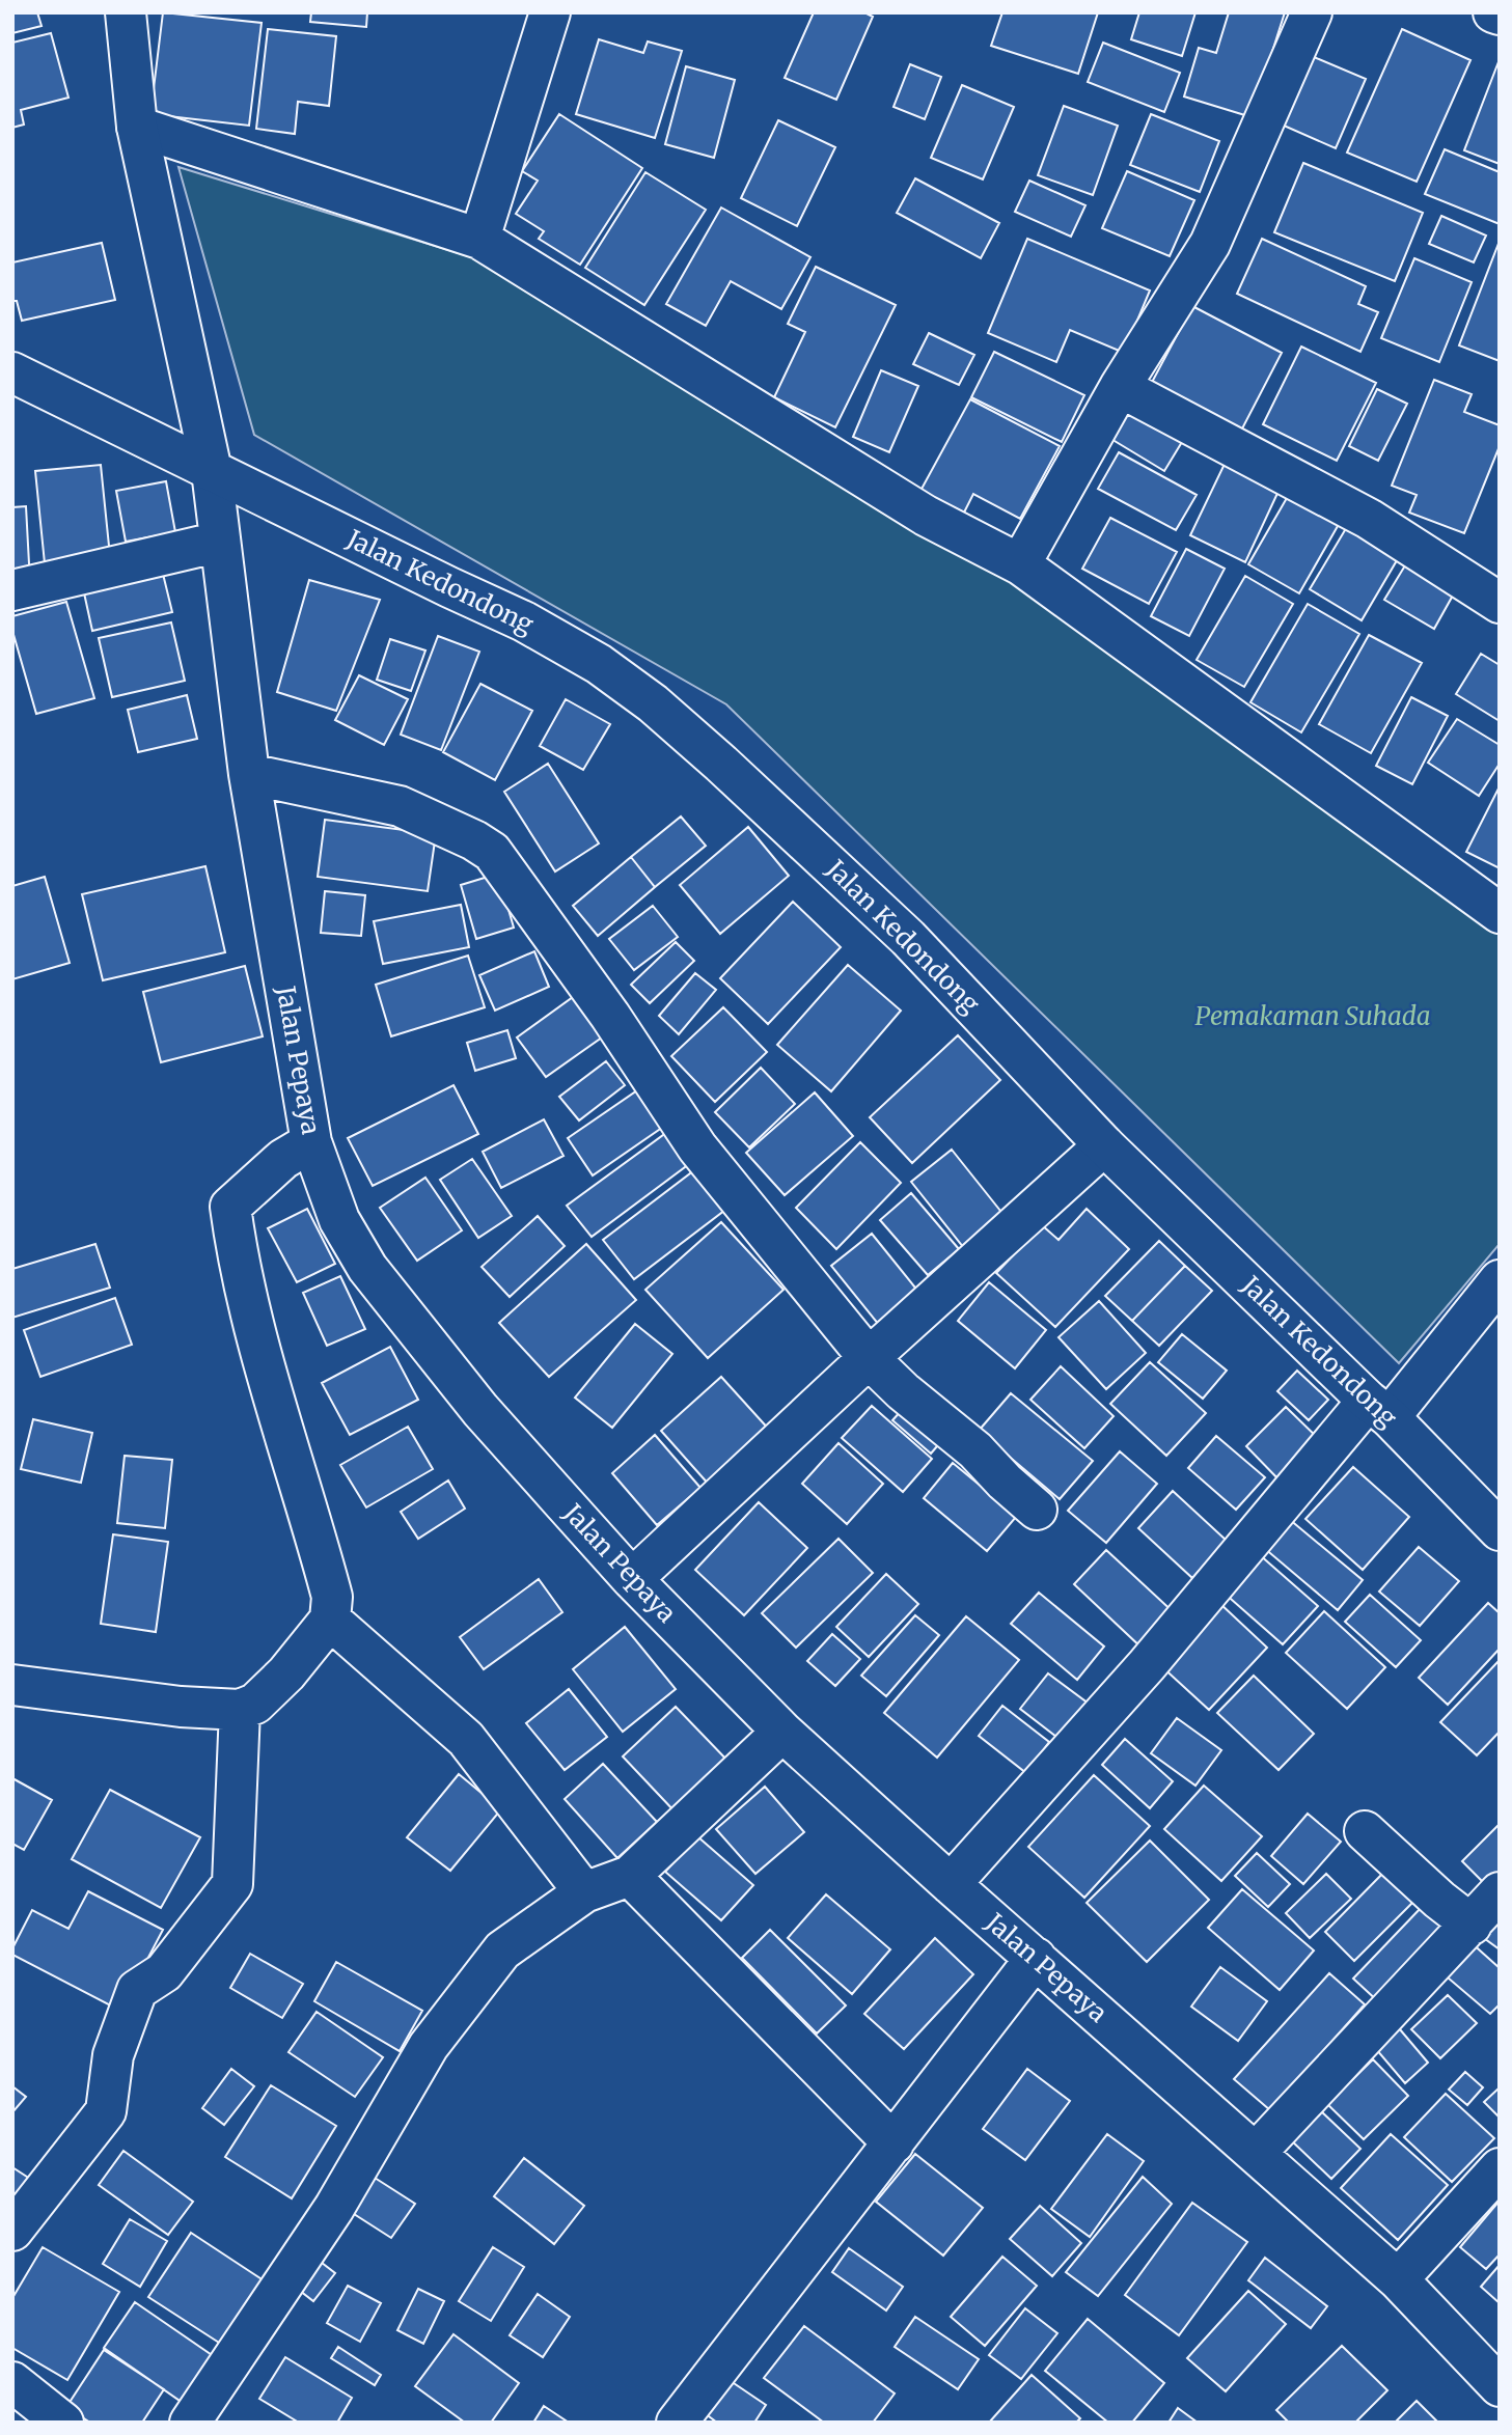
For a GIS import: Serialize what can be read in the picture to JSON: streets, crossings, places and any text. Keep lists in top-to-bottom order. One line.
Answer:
{"streets":{"street":["Jalan Kedondong","Jalan Pepaya"]},"crossings":[["Jalan Kedondong","Jalan Pepaya"]],"parks":["Pemakaman Suhada"]}
